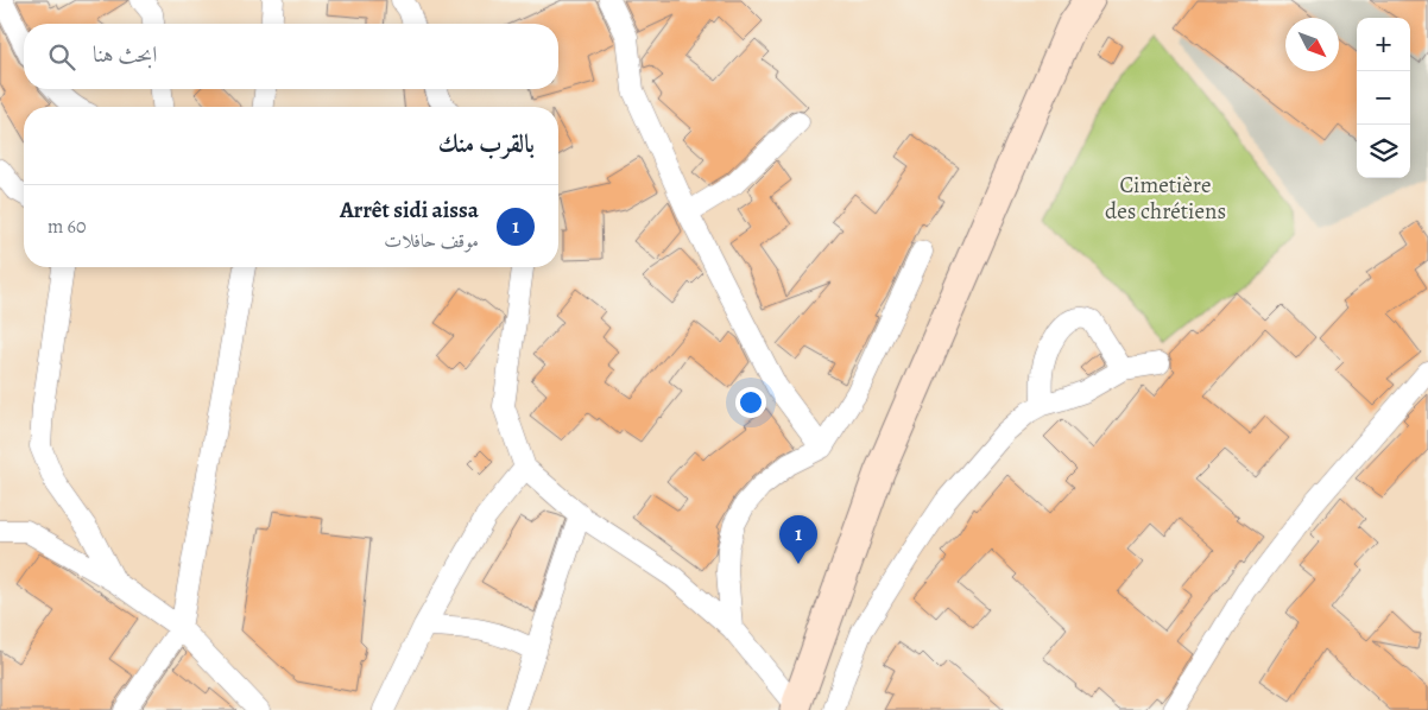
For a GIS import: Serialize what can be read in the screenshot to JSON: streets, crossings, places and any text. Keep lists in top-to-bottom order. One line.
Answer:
{"parks":["Cimetière des chrétiens"],"north":"bottom right","page":{"map_buttons":["+","−"],"search":"ابحث هنا","heading":"بالقرب منك","list":[{"mark":"1","name":"Arrêt sidi aissa","note":"موقف حافلات","value":"60 m"}],"pins":"1"}}
